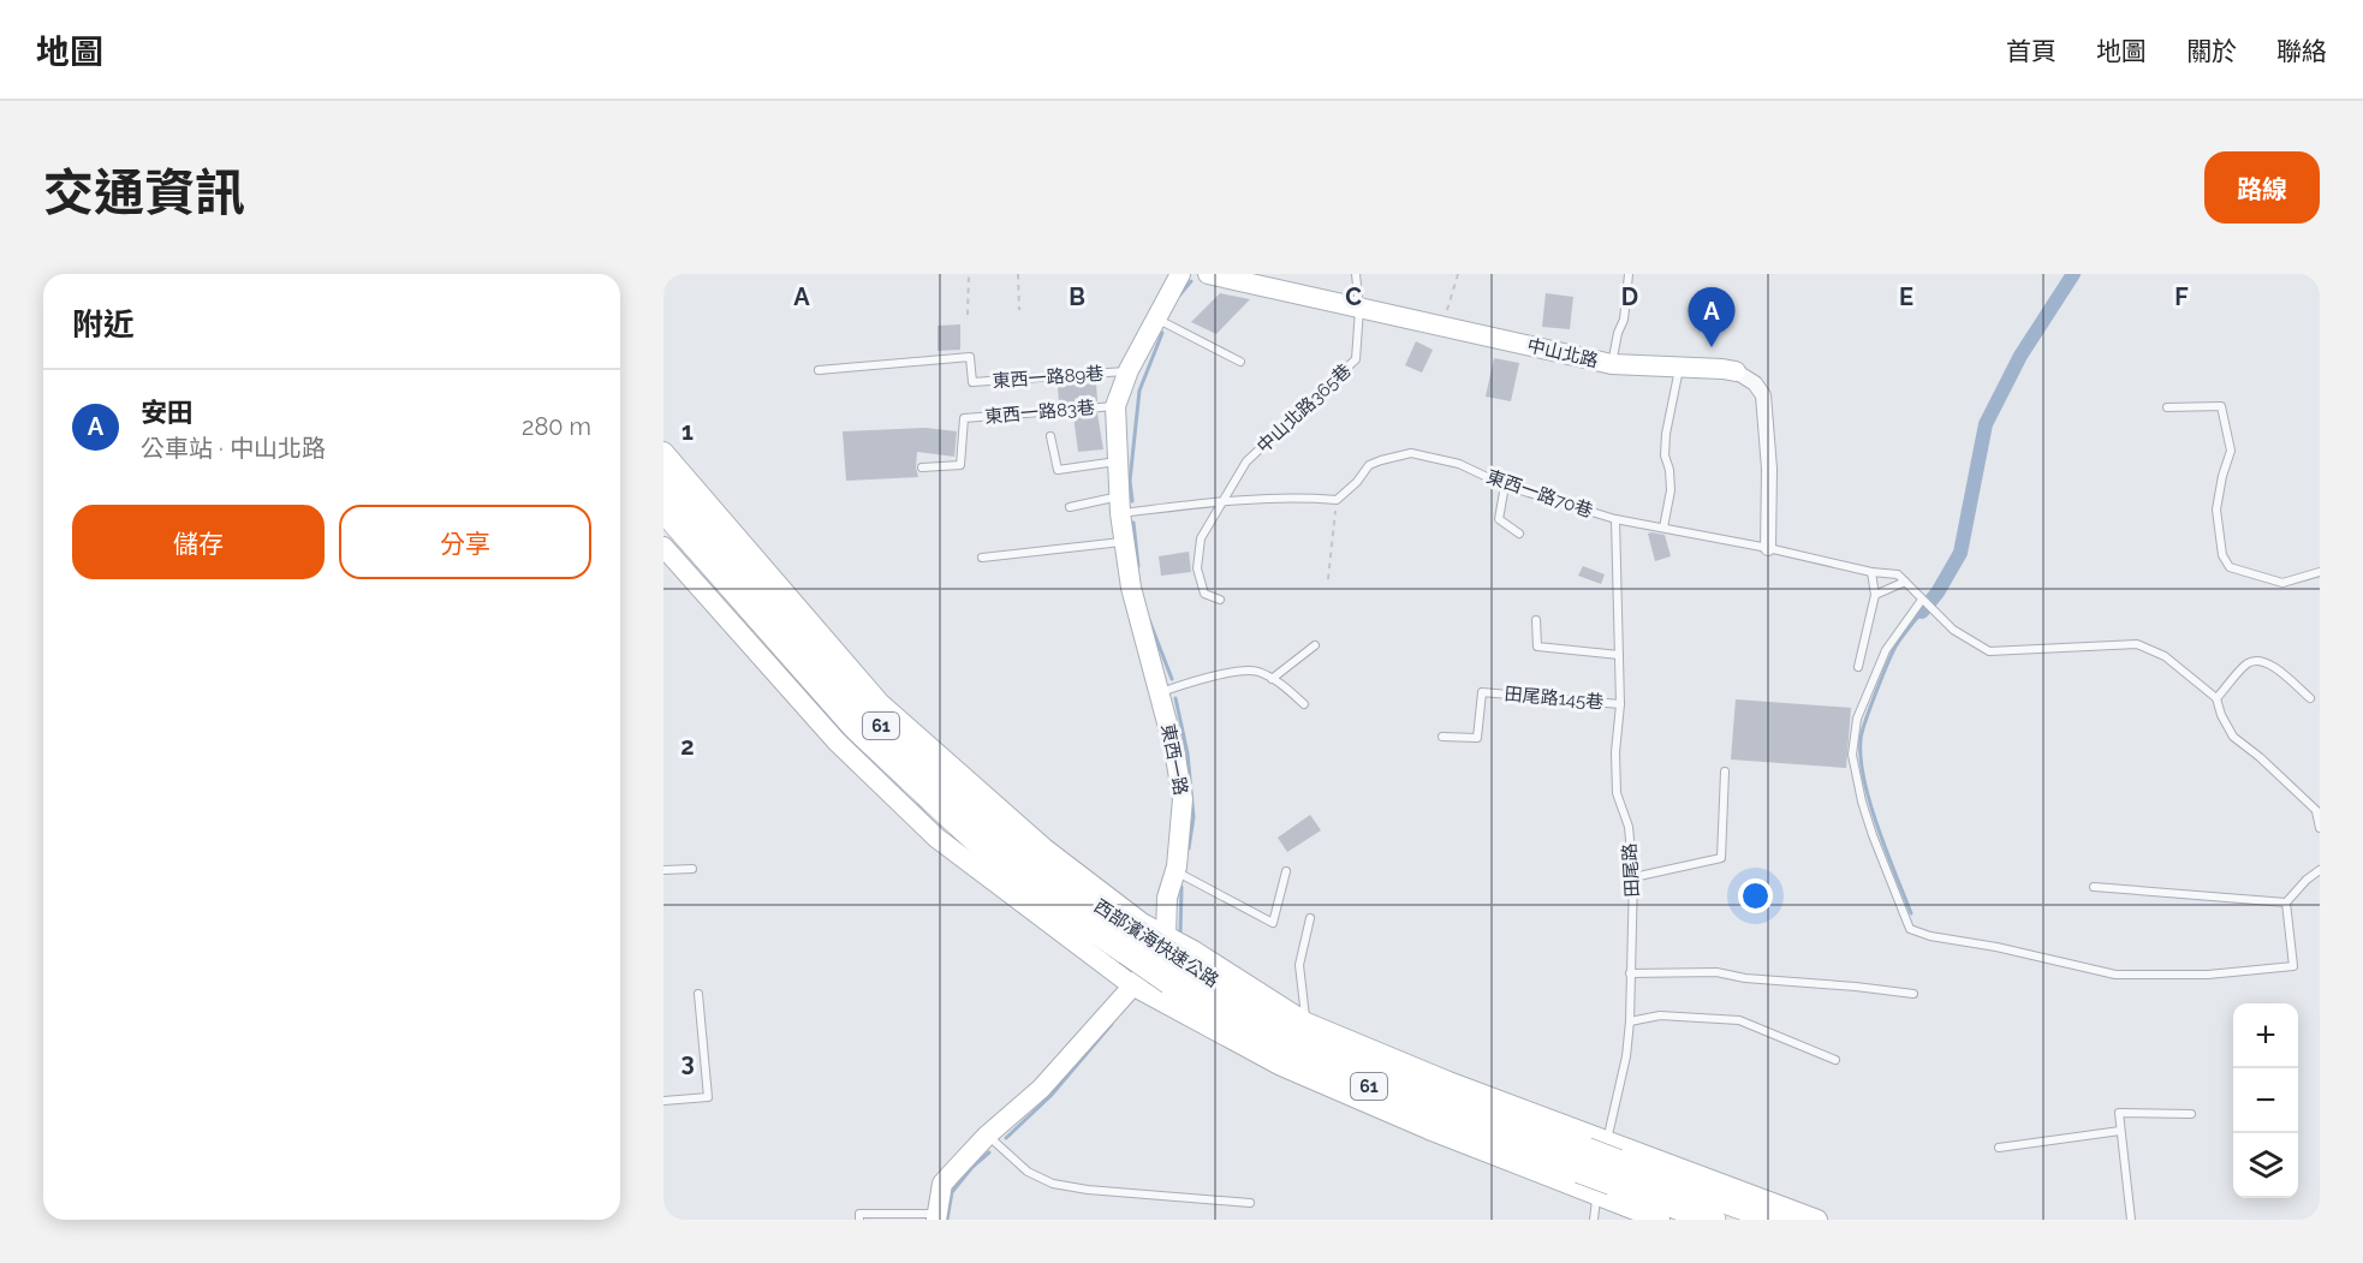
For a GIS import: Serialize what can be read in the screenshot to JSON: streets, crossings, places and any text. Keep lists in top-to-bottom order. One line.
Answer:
{"streets":{"highway":["61","西部濱海快速公路"],"street":["中山北路","東西一路"],"lane":["東西一路89巷","中山北路365巷","東西一路83巷","東西一路70巷","田尾路145巷","田尾路"]},"crossings":[["中山北路","中山北路365巷"],["中山北路","東西一路70巷"],["東西一路89巷","東西一路"],["東西一路83巷","東西一路"],["東西一路70巷","田尾路"],["田尾路145巷","田尾路"],["田尾路","西部濱海快速公路"]],"page":{"header":"地圖","nav":["首頁","地圖","關於","聯絡"],"title":"交通資訊","buttons":["路線",["儲存","分享"]],"heading":"附近","pins":"A","list":[{"mark":"A","name":"安田","note":"公車站 · 中山北路","value":"280 m"}],"map_buttons":["+","−"]},"grid":{"columns":["A","B","C","D","E","F"],"rows":["1","2","3"]}}
